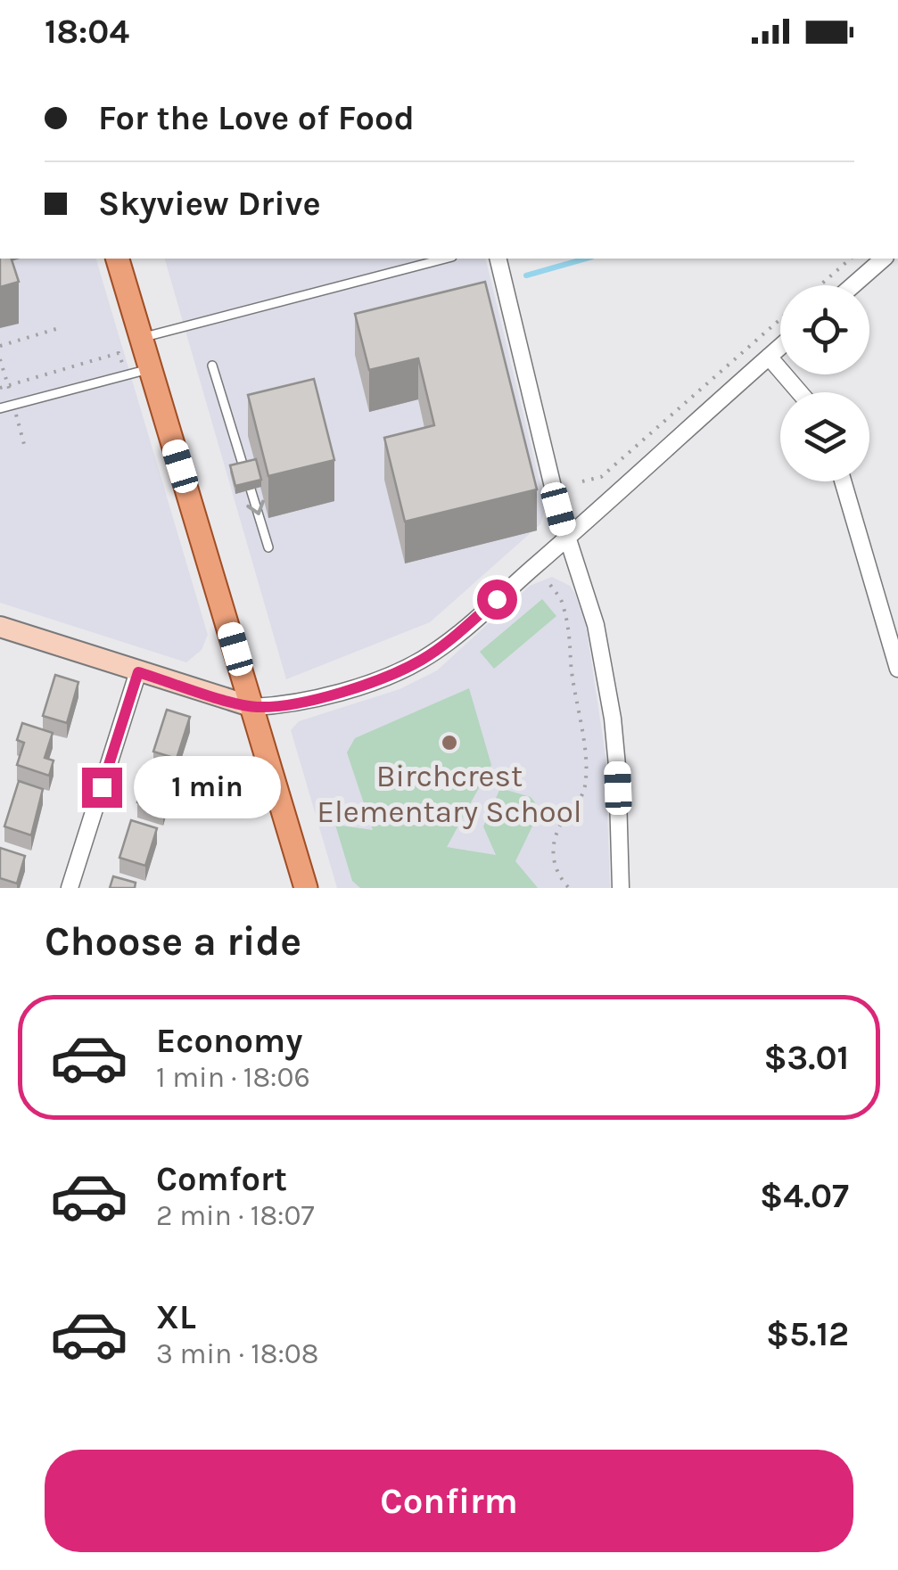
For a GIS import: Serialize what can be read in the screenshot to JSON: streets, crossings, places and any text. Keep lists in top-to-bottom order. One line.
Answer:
{"places":["Birchcrest Elementary School"],"page":{"status":"18:04","banner":["For the Love of Food","Skyview Drive"],"bubble":"1 min","heading":"Choose a ride","list":[{"name":"Economy","note":"1 min · 18:06","value":"$3.01"},{"name":"Comfort","note":"2 min · 18:07","value":"$4.07"},{"name":"XL","note":"3 min · 18:08","value":"$5.12"}],"buttons":"Confirm"}}
